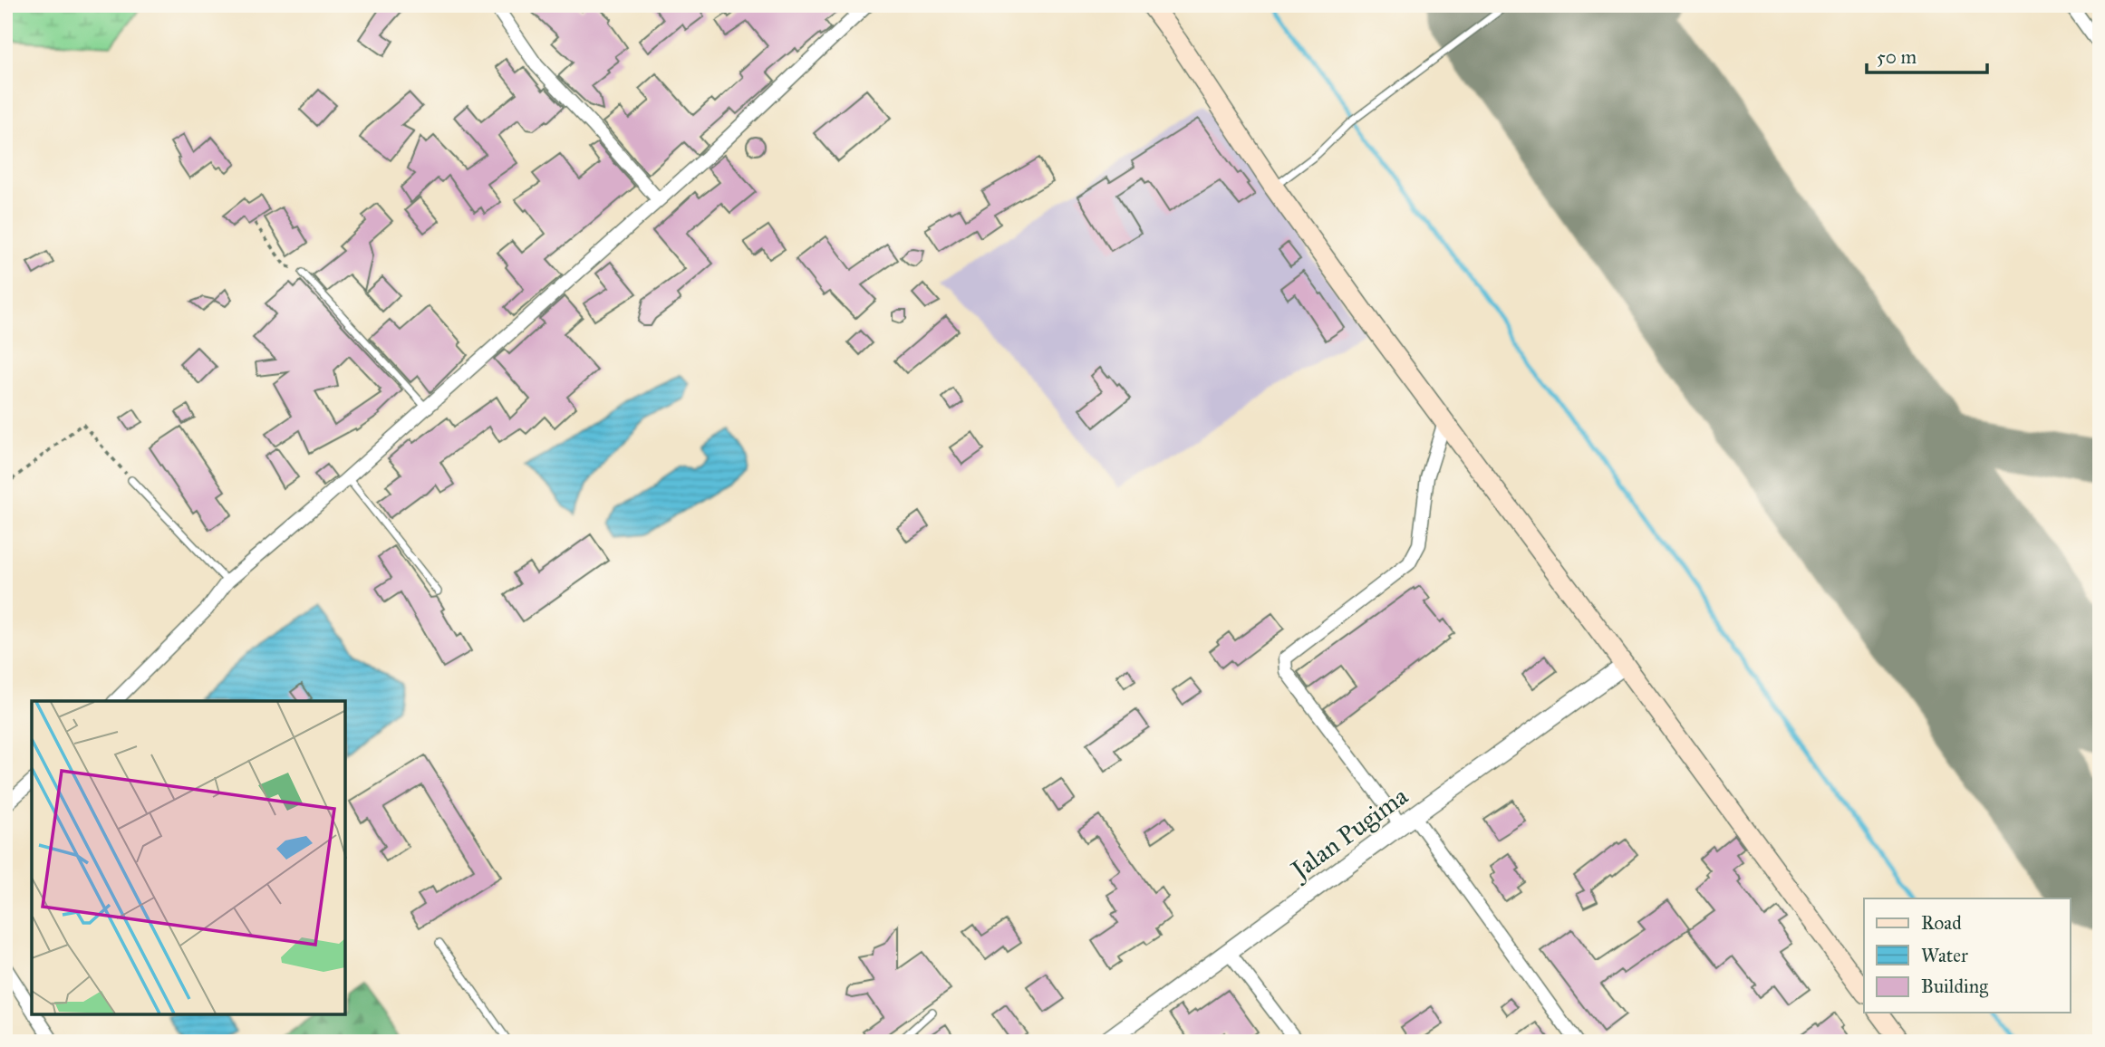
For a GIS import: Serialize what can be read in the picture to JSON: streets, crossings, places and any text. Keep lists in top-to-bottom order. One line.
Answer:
{"streets":{"street":["Jalan Pugima"]},"legend":["Road","Water","Building"],"scale_bar":"50 m"}
